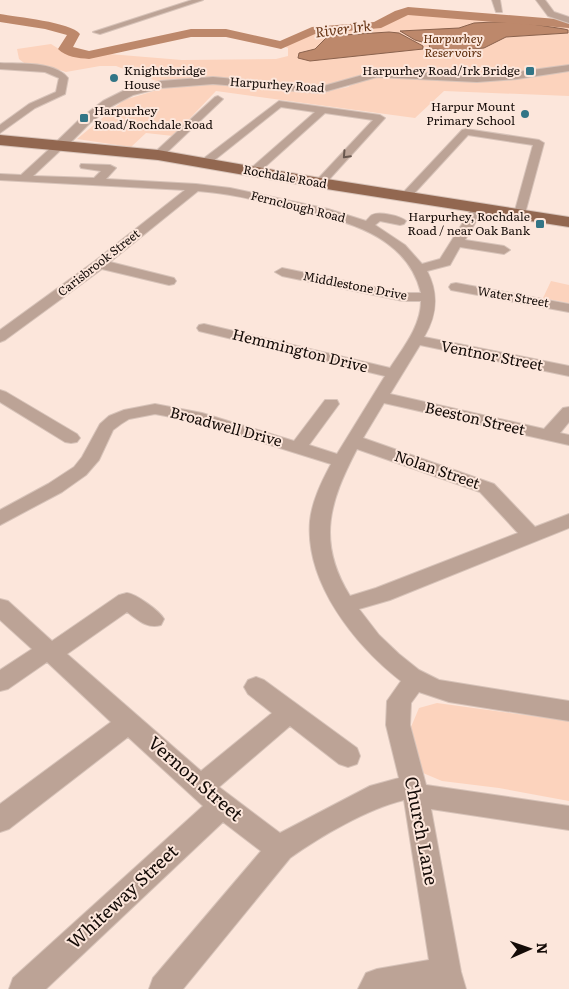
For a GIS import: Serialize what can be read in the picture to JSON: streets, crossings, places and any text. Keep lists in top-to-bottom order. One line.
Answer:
{"streets":{"main road":["Rochdale Road"],"street":["Harpurhey Road","Fernclough Road","Carisbrook Street","Middlestone Drive","Water Street","Hemmington Drive","Ventnor Street","Beeston Street","Broadwell Drive","Nolan Street","Vernon Street","Church Lane","Whiteway Street"]},"crossings":[["Harpurhey Road","Rochdale Road"],["Fernclough Road","Carisbrook Street"],["Fernclough Road","Middlestone Drive"],["Fernclough Road","Hemmington Drive"],["Fernclough Road","Ventnor Street"],["Fernclough Road","Beeston Street"],["Fernclough Road","Broadwell Drive"],["Fernclough Road","Nolan Street"],["Fernclough Road","Church Lane"],["Vernon Street","Whiteway Street"]],"water":["River Irk"],"parks":["Harpurhey Reservoirs"],"places":{"transit":["Harpurhey Road/Irk Bridge","Harpurhey Road/Rochdale Road","Harpurhey, Rochdale Road / near Oak Bank"],"other":["Knightsbridge House","Harpur Mount Primary School"]},"north":"right"}
